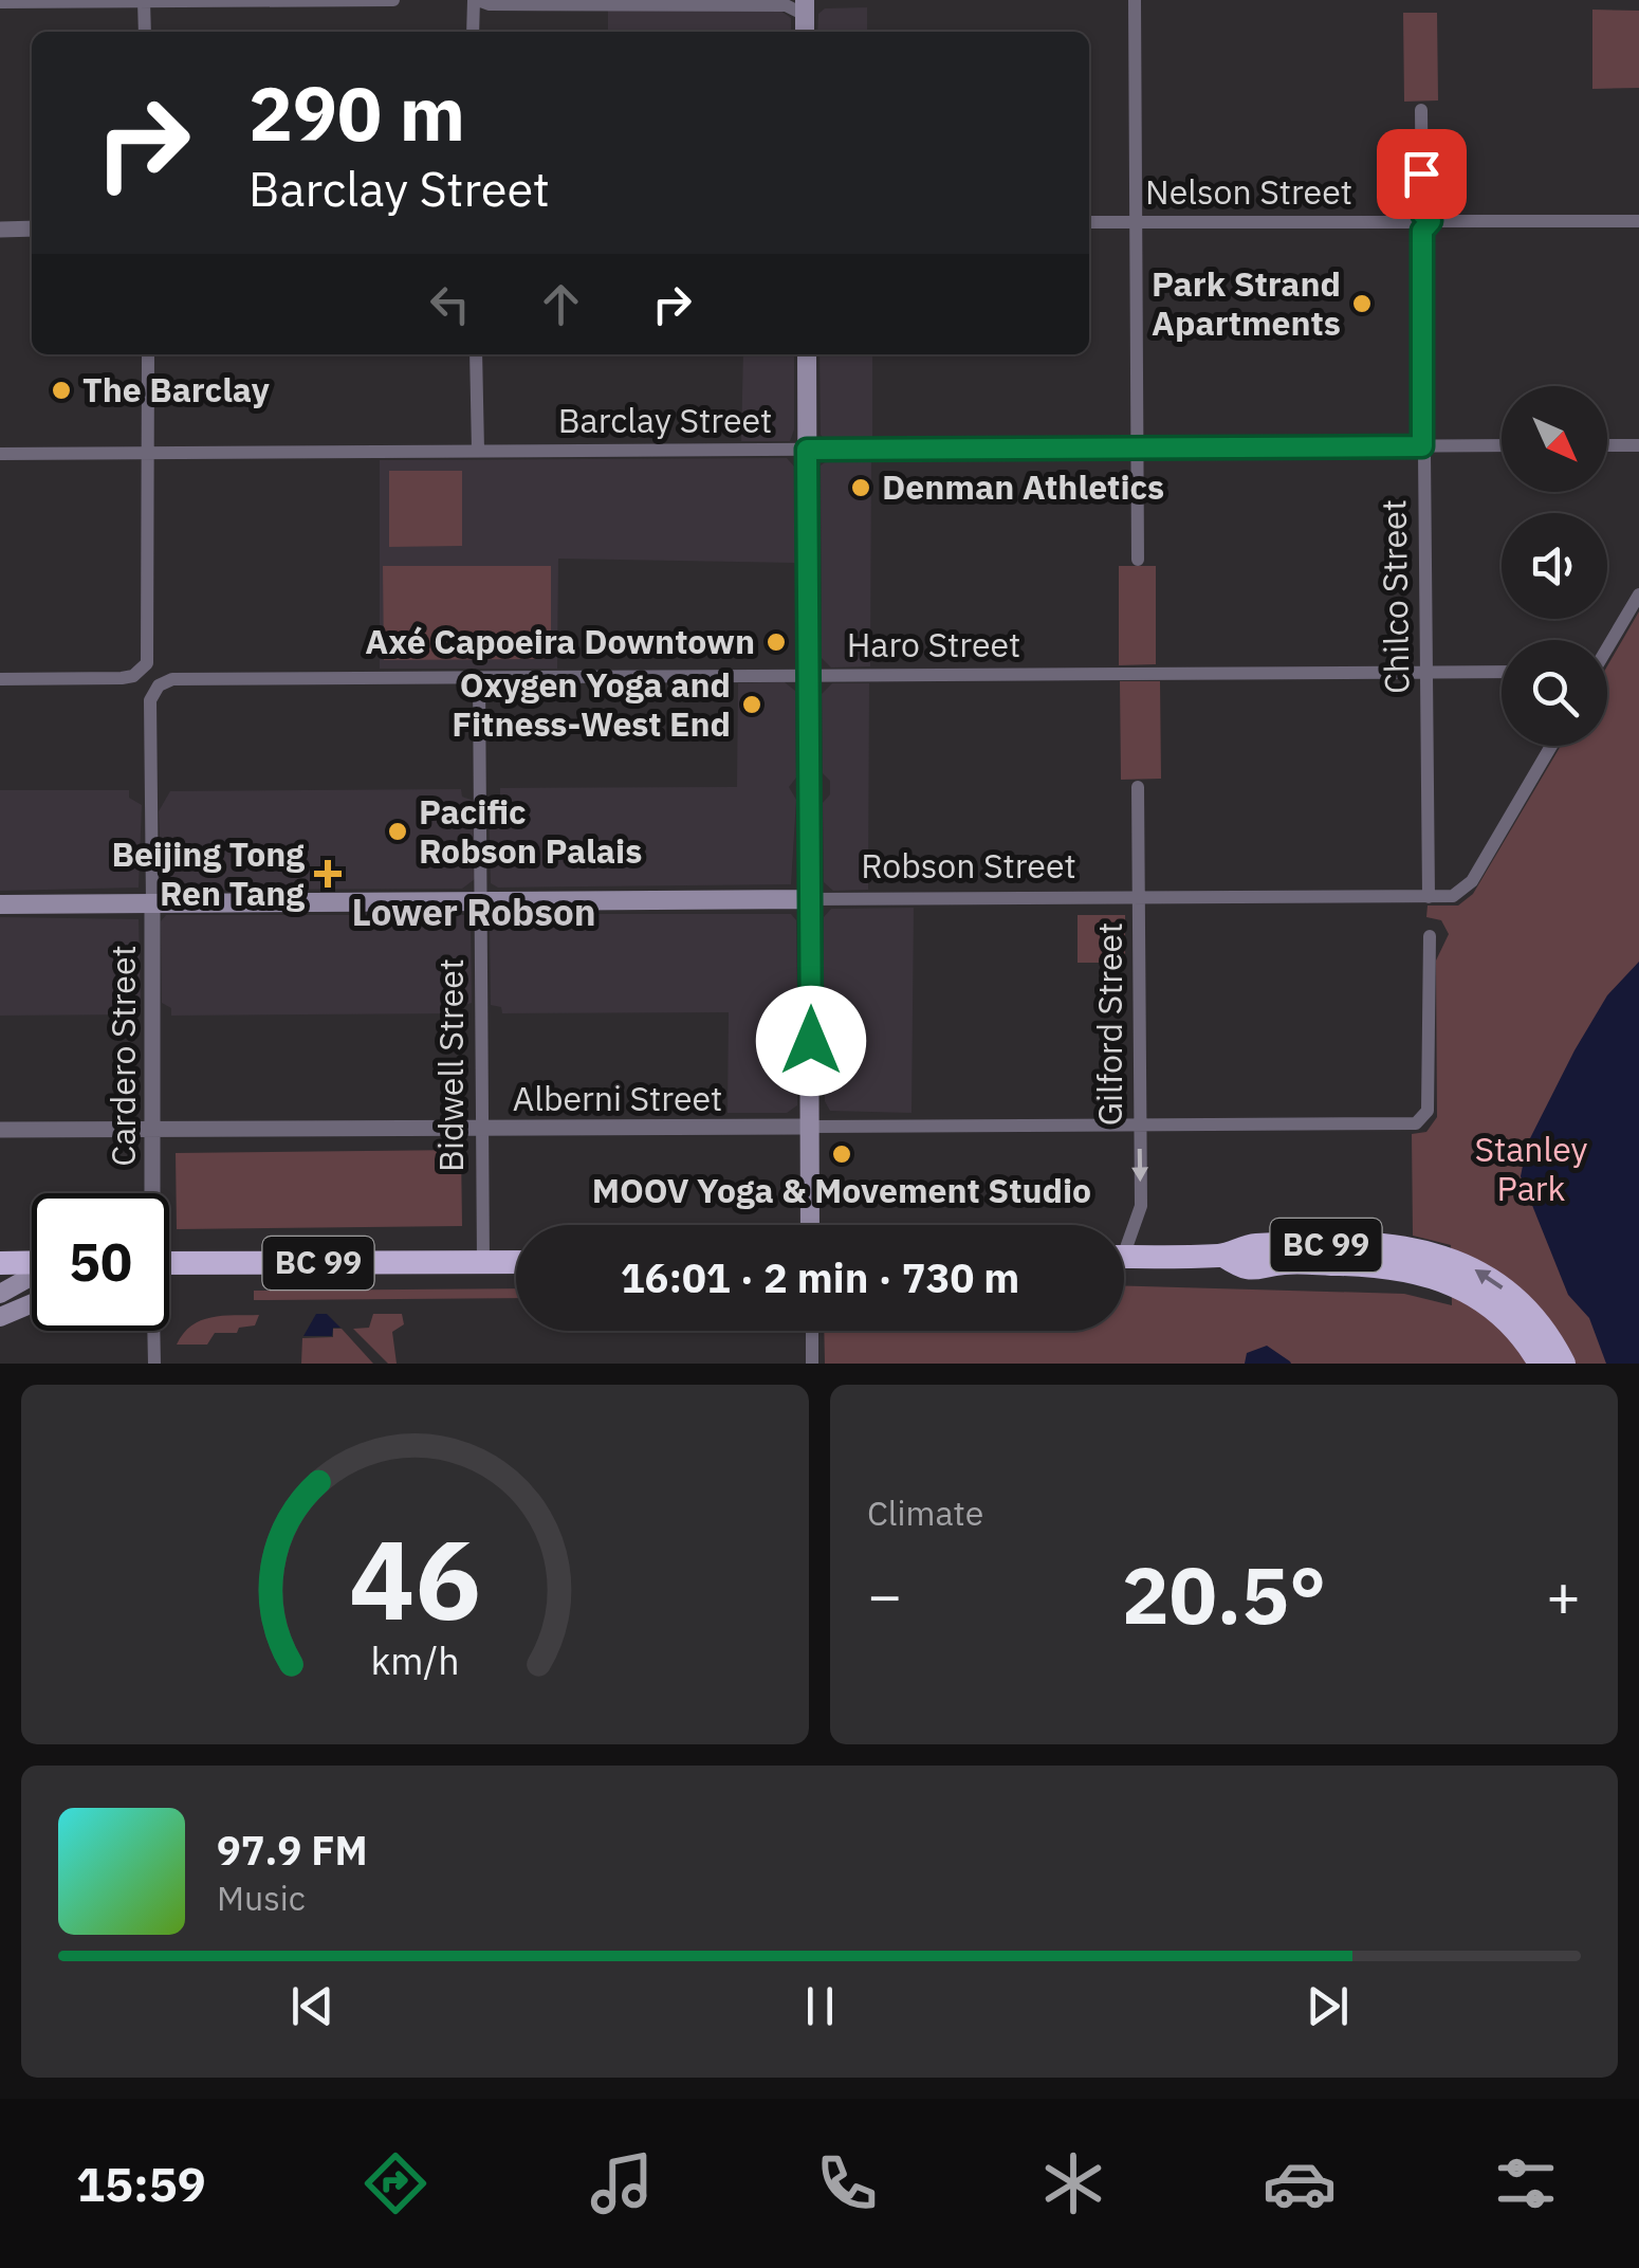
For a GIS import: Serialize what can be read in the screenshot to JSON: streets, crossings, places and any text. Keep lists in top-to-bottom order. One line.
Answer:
{"streets":{"highway":["BC 99"],"main road":["Robson Street"],"street":["Nelson Street","Barclay Street","Chilco Street","Haro Street","Gilford Street","Cardero Street","Bidwell Street","Alberni Street"]},"crossings":[["Nelson Street","Chilco Street"],["Barclay Street","Chilco Street"],["Chilco Street","Haro Street"],["Chilco Street","Robson Street"],["Haro Street","Cardero Street"],["Haro Street","Bidwell Street"],["Robson Street","Gilford Street"],["Robson Street","Cardero Street"],["Robson Street","Bidwell Street"],["Gilford Street","Alberni Street"],["Cardero Street","Alberni Street"],["Bidwell Street","Alberni Street"],["Bidwell Street","BC 99"]],"districts":["Lower Robson"],"parks":["Stanley Park"],"places":{"other":["Park Strand Apartments","The Barclay","Denman Athletics","Axé Capoeira Downtown","Oxygen Yoga and Fitness-West End","Pacific Robson Palais","MOOV Yoga & Movement Studio"],"health":["Beijing Tong Ren Tang"]},"north":"bottom right","page":{"turn":["290 m","Barclay Street"],"limit":"50","trip":"16:01 · 2 min · 730 m","tile":"Climate","heat":["−","20.5°","+"],"song":["97.9 FM","Music"],"tabs":"15:59","gauge":["46","km/h"]}}
